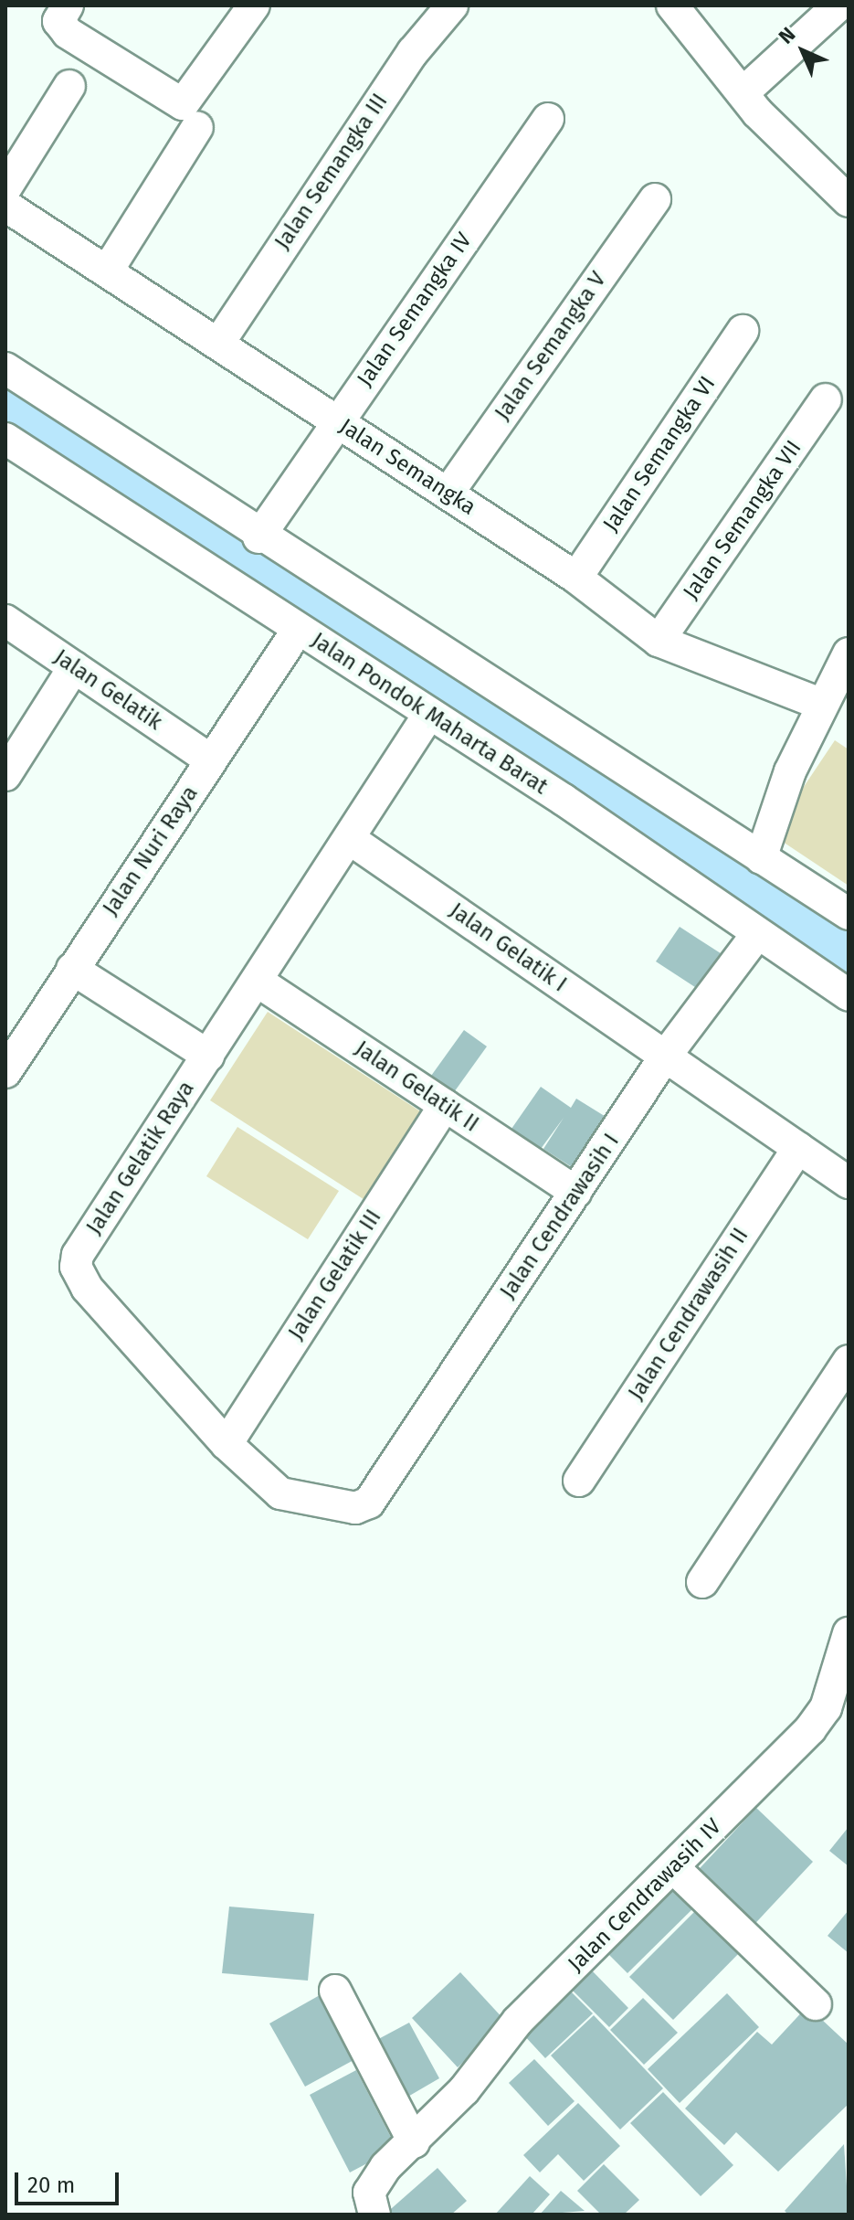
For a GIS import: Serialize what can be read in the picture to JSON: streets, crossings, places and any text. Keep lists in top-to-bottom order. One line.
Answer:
{"streets":{"street":["Jalan Semangka III","Jalan Semangka IV","Jalan Semangka V","Jalan Semangka VI","Jalan Semangka","Jalan Semangka VII","Jalan Gelatik","Jalan Pondok Maharta Barat","Jalan Nuri Raya","Jalan Gelatik I","Jalan Gelatik II","Jalan Gelatik Raya","Jalan Cendrawasih I","Jalan Gelatik III","Jalan Cendrawasih II","Jalan Cendrawasih IV"]},"crossings":[["Jalan Semangka III","Jalan Semangka"],["Jalan Semangka IV","Jalan Semangka"],["Jalan Semangka V","Jalan Semangka"],["Jalan Semangka VI","Jalan Semangka"],["Jalan Semangka","Jalan Semangka VII"],["Jalan Gelatik","Jalan Nuri Raya"],["Jalan Pondok Maharta Barat","Jalan Nuri Raya"],["Jalan Pondok Maharta Barat","Jalan Gelatik Raya"],["Jalan Pondok Maharta Barat","Jalan Cendrawasih I"],["Jalan Gelatik I","Jalan Gelatik Raya"],["Jalan Gelatik I","Jalan Cendrawasih I"],["Jalan Gelatik I","Jalan Cendrawasih II"],["Jalan Gelatik II","Jalan Gelatik Raya"],["Jalan Gelatik II","Jalan Cendrawasih I"],["Jalan Gelatik II","Jalan Gelatik III"],["Jalan Gelatik Raya","Jalan Cendrawasih I"],["Jalan Gelatik Raya","Jalan Gelatik III"]],"scale_bar":"20 m","north":"top left"}
